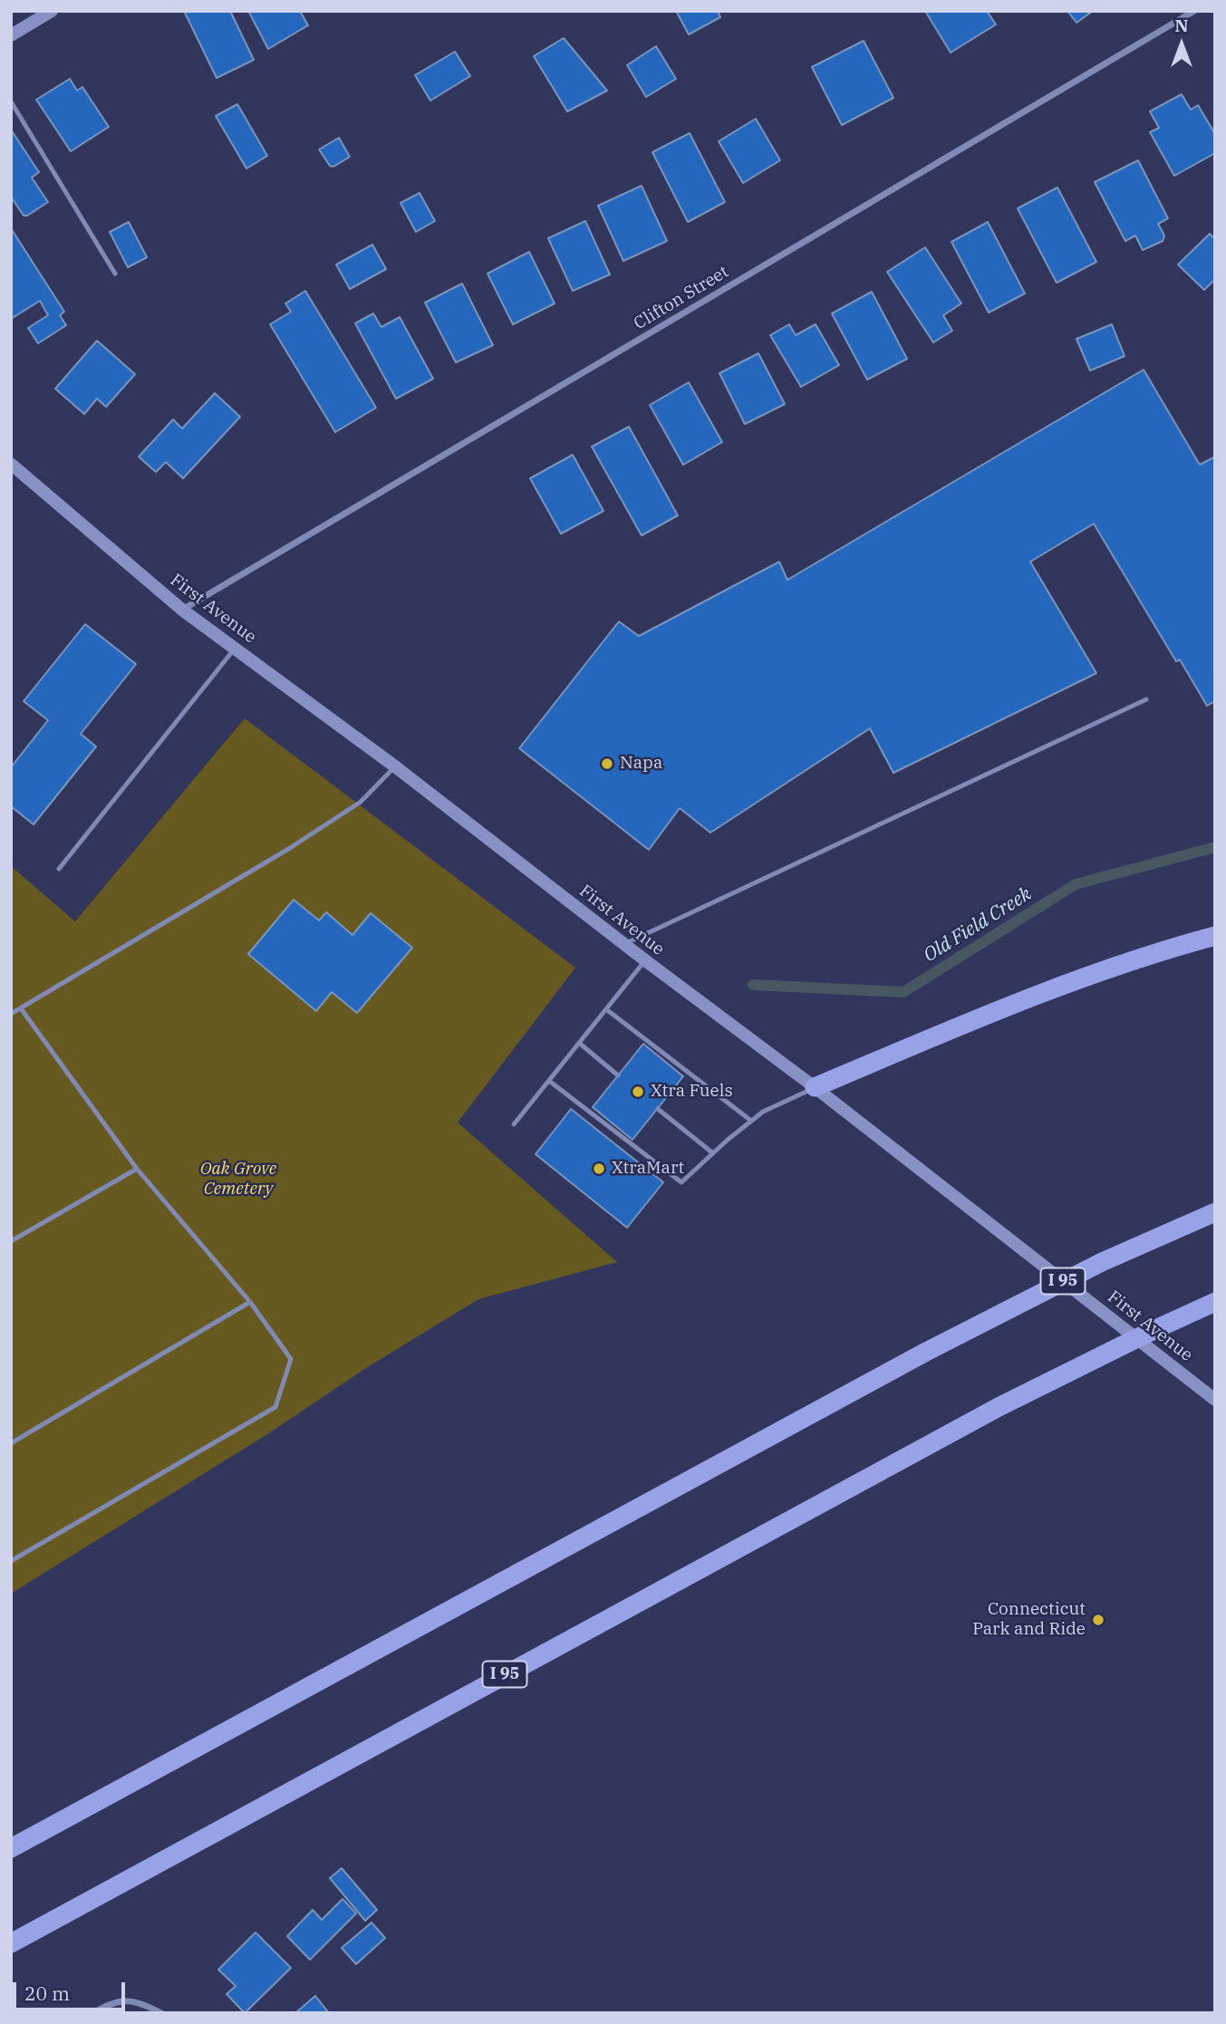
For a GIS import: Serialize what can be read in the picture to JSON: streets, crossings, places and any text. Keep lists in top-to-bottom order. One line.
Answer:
{"streets":{"highway":["I 95"],"main road":["First Avenue"],"street":["Clifton Street"]},"crossings":[["Clifton Street","First Avenue"]],"water":["Old Field Creek"],"parks":["Oak Grove Cemetery"],"places":["Napa","Xtra Fuels","XtraMart","Connecticut Park and Ride"],"scale_bar":"20 m","north":"top"}
